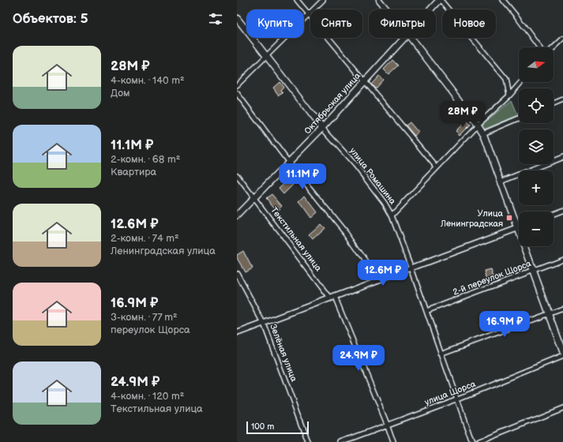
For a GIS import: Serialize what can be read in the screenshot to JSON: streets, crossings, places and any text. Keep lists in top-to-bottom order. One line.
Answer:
{"streets":{"main road":["Октябрьская улица","улица Ромашина"],"street":["Текстильная улица","2-й переулок Щорса","Зелёная улица","улица Щорса"]},"crossings":[["Октябрьская улица","улица Ромашина"],["Октябрьская улица","Текстильная улица"],["улица Ромашина","2-й переулок Щорса"],["улица Ромашина","улица Щорса"],["Текстильная улица","улица Щорса"]],"places":{"transit":["Улица Ленинградская"]},"scale_bar":"100 m","north":"right","page":{"heading":"Объектов: 5","chip":["Купить","Снять","Фильтры","Новое"],"list":[{"name":"28M ₽","note":"4-комн. · 140 m² · Дом"},{"name":"11.1M ₽","note":"2-комн. · 68 m² · Квартира"},{"name":"12.6M ₽","note":"2-комн. · 74 m² · Ленинградская улица"},{"name":"16.9M ₽","note":"3-комн. · 77 m² · переулок Щорса"},{"name":"24.9M ₽","note":"4-комн. · 120 m² · Текстильная улица"}],"map_buttons":["+","−"],"price":["28M ₽","11.1M ₽","12.6M ₽","16.9M ₽","24.9M ₽"],"scale":"100 m"}}
